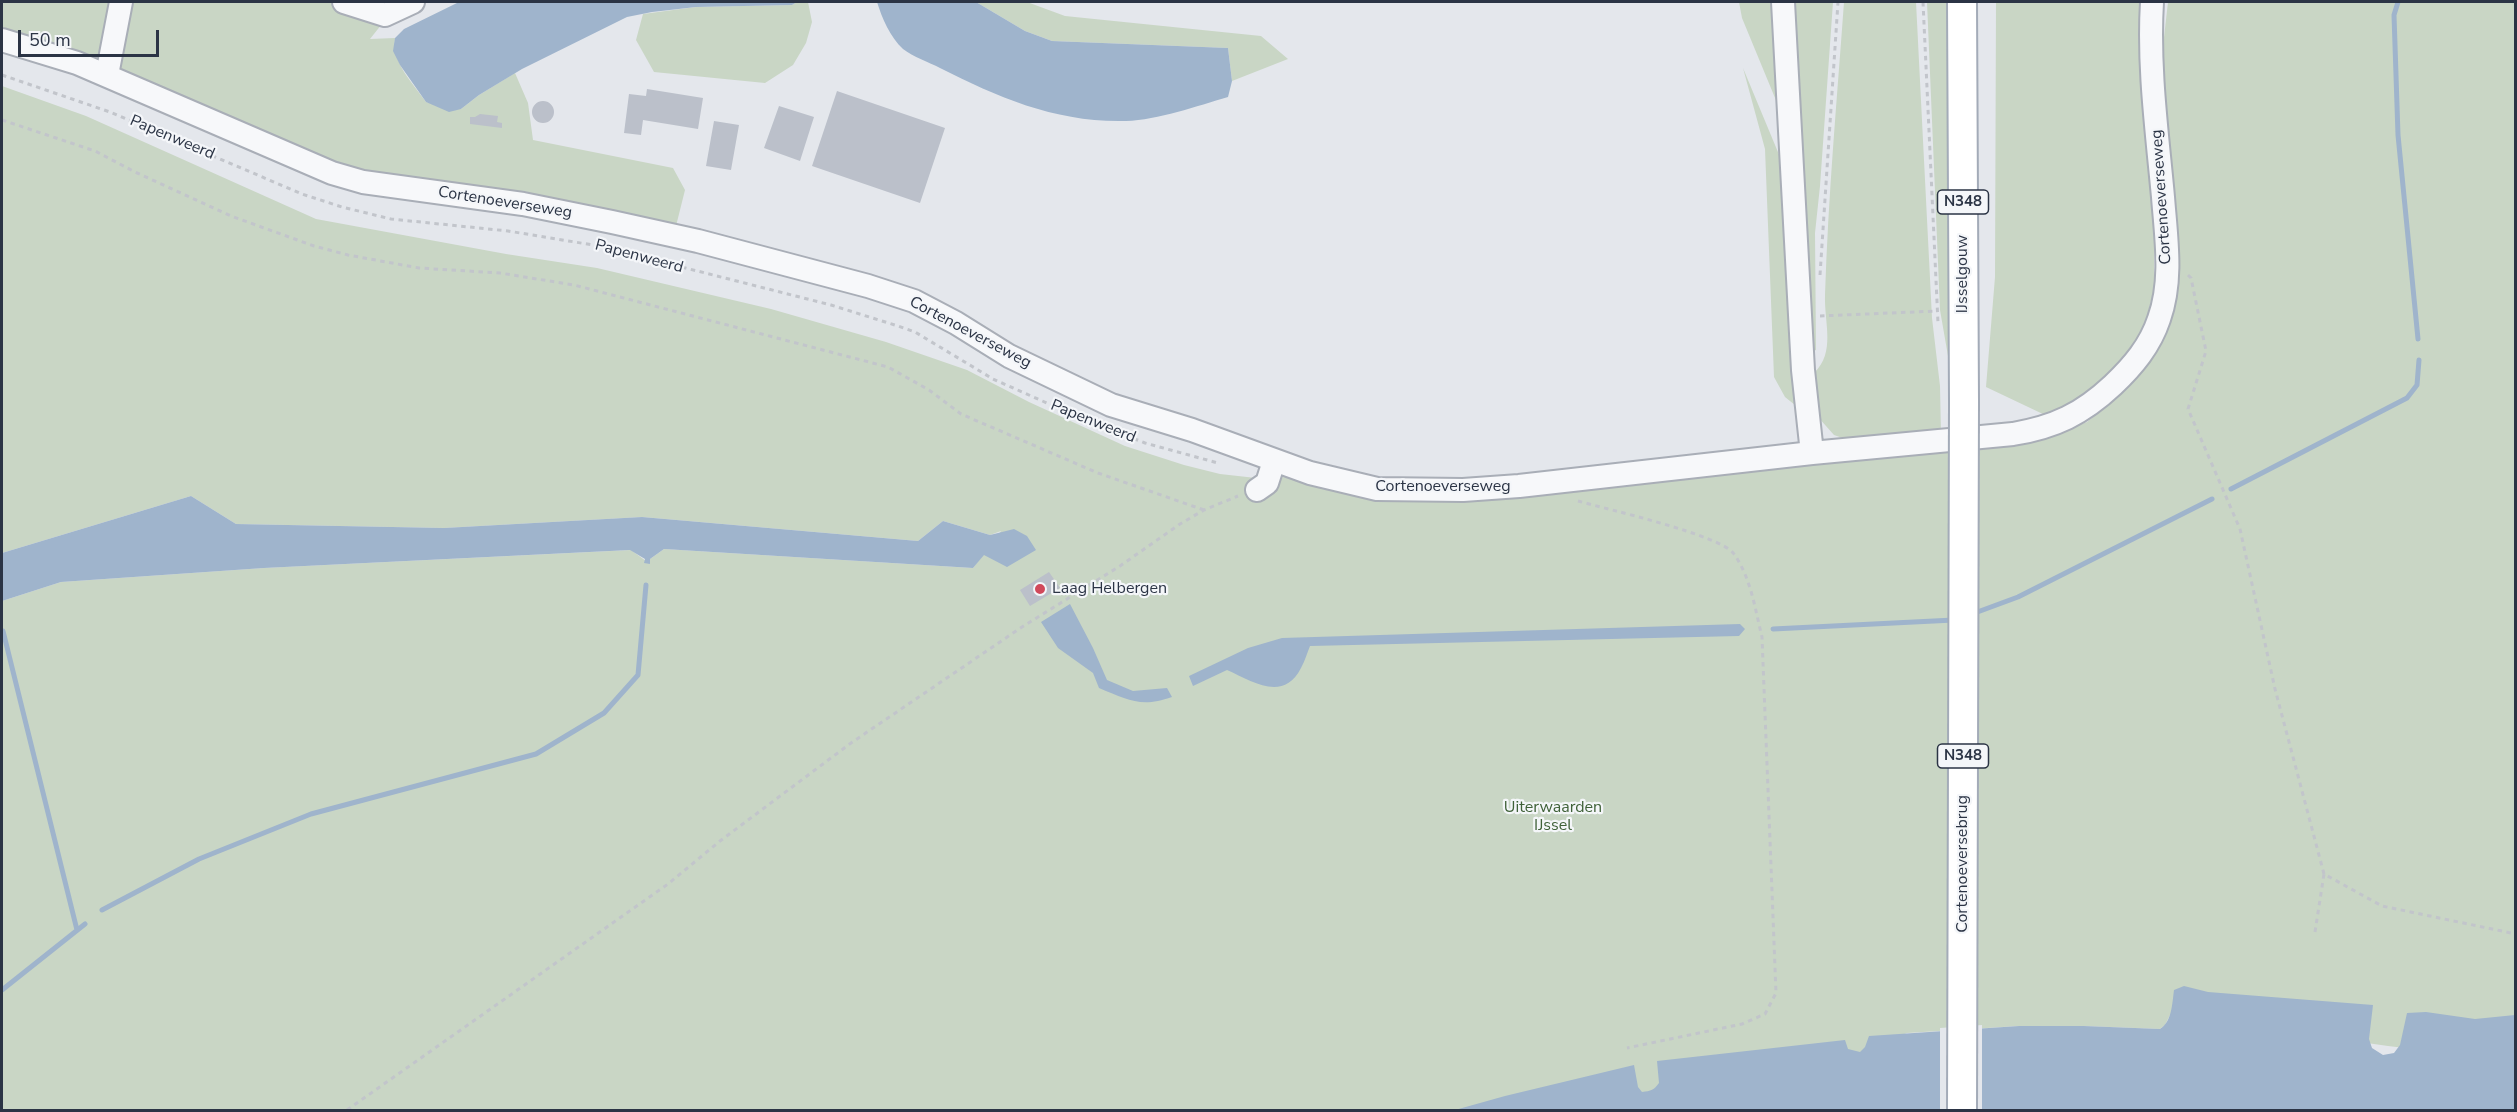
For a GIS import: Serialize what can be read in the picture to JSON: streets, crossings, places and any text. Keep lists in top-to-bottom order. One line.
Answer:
{"streets":{"main road":["N348","IJsselgouw","Cortenoeversebrug"],"street":["Cortenoeverseweg"],"path":["Papenweerd"]},"crossings":[["IJsselgouw","Cortenoeversebrug"]],"parks":["Uiterwaarden IJssel"],"places":["Laag Helbergen"],"scale_bar":"50 m"}
